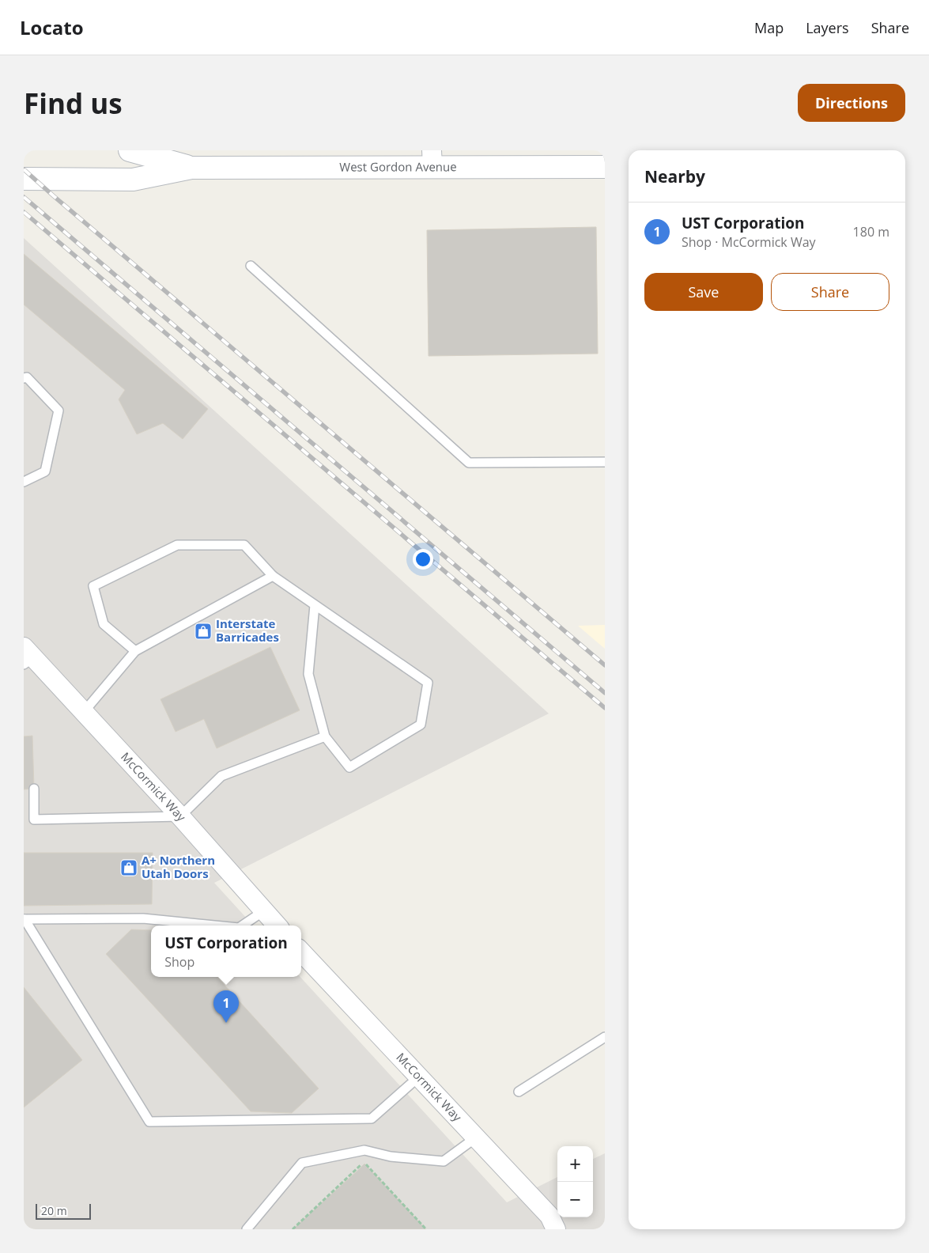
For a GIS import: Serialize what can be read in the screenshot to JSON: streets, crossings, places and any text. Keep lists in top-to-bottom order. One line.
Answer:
{"streets":{"main road":["West Gordon Avenue"],"street":["McCormick Way"]},"places":{"shop":["Interstate Barricades","A+ Northern Utah Doors"]},"scale_bar":"20 m","page":{"header":"Locato","nav":["Map","Layers","Share"],"buttons":["Directions",["Save","Share"]],"title":"Find us","heading":"Nearby","list":[{"mark":"1","name":"UST Corporation","note":"Shop · McCormick Way","value":"180 m"}],"popup":["UST Corporation","Shop"],"pins":"1","map_buttons":["+","−"],"scale":"20 m"}}
